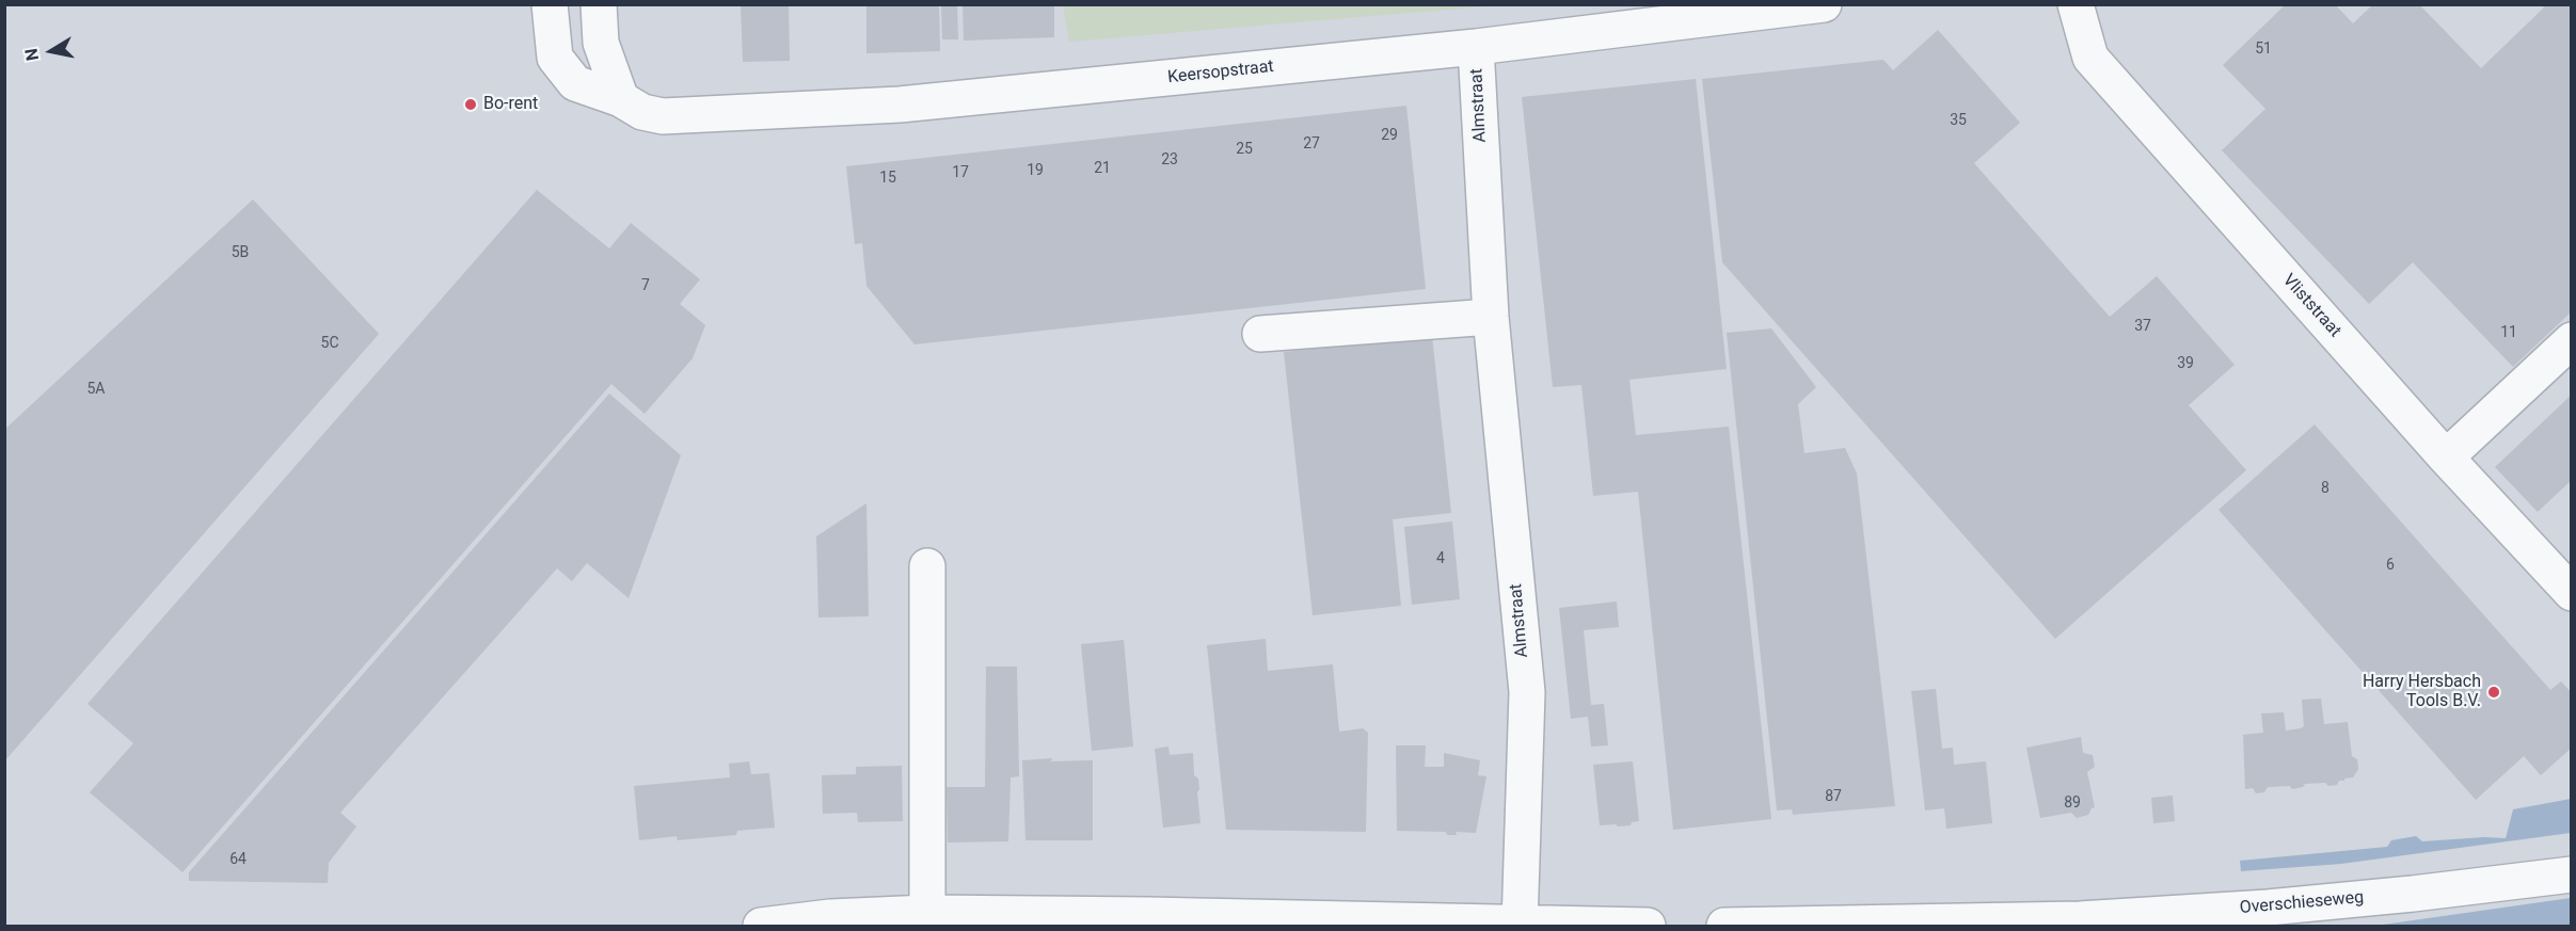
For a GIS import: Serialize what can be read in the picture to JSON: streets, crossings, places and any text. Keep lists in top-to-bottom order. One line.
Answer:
{"streets":{"street":["Keersopstraat","Almstraat","Vliststraat","Overschieseweg"]},"crossings":[["Keersopstraat","Almstraat"]],"places":["Bo-rent","Harry Hersbach Tools B.V."],"house_numbers":["51","35","29","27","25","23","21","19","17","15","5B","7","37","11","5C","39","5A","8","4","6","87","89","64"],"north":"left"}
